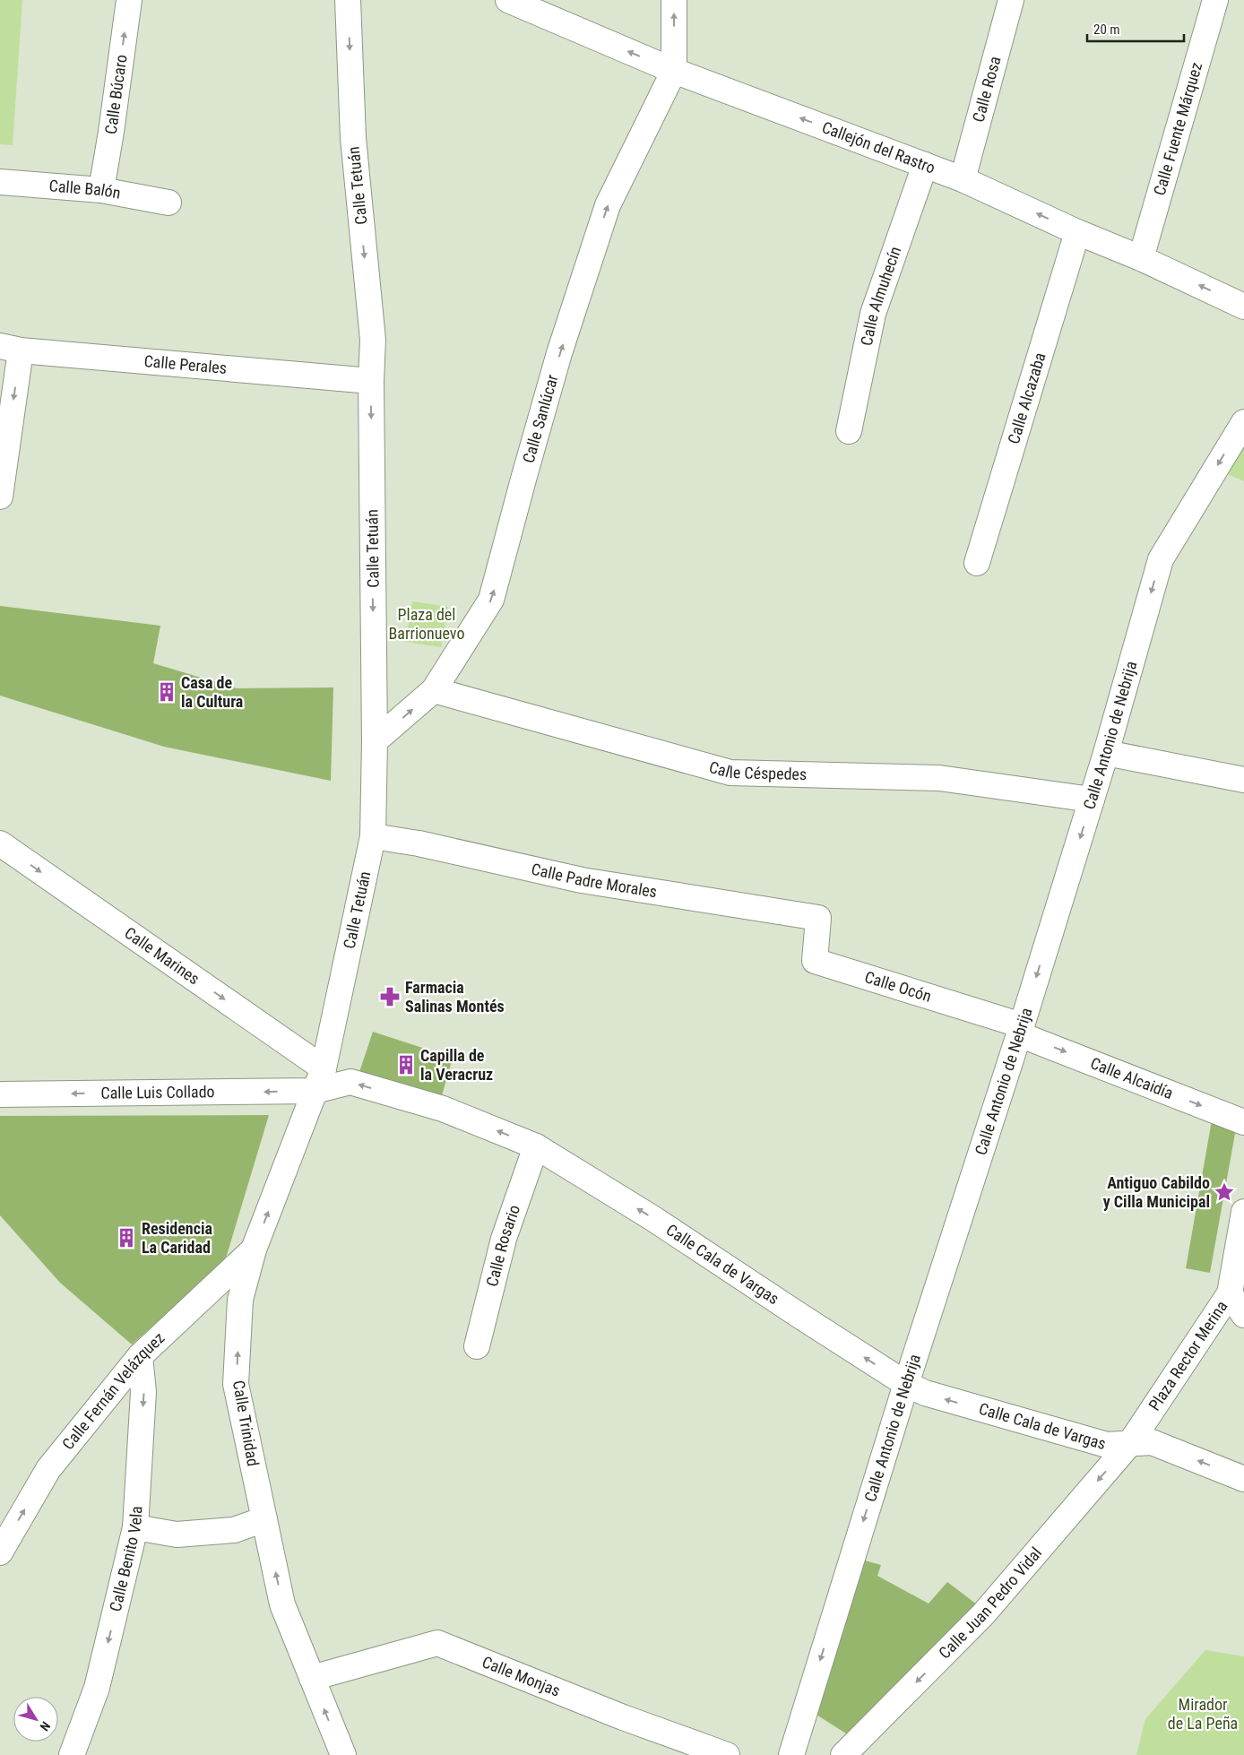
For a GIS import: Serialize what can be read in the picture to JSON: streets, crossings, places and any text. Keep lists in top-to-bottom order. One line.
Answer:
{"streets":{"street":["Calle Rosa","Calle Búcaro","Calle Fuente Márquez","Callejón del Rastro","Calle Tetuán","Calle Balón","Calle Almuhecín","Calle Perales","Calle Alcazaba","Calle Sanlúcar","Calle Antonio de Nebrija","Calle Céspedes","Calle Padre Morales","Calle Marines","Calle Ocón","Calle Alcaidía","Calle Luis Collado","Calle Rosario","Calle Cala de Vargas","Plaza Rector Merina","Calle Fernán Velázquez","Calle Trinidad","Calle Benito Vela","Calle Juan Pedro Vidal","Calle Monjas"]},"crossings":[["Calle Rosa","Callejón del Rastro"],["Calle Búcaro","Calle Balón"],["Calle Fuente Márquez","Callejón del Rastro"],["Callejón del Rastro","Calle Almuhecín"],["Callejón del Rastro","Calle Alcazaba"],["Callejón del Rastro","Calle Sanlúcar"],["Calle Tetuán","Calle Perales"],["Calle Tetuán","Calle Sanlúcar"],["Calle Tetuán","Calle Padre Morales"],["Calle Tetuán","Calle Marines"],["Calle Tetuán","Calle Luis Collado"],["Calle Tetuán","Calle Cala de Vargas"],["Calle Tetuán","Calle Trinidad"],["Calle Sanlúcar","Calle Céspedes"],["Calle Antonio de Nebrija","Calle Céspedes"],["Calle Antonio de Nebrija","Calle Ocón"],["Calle Antonio de Nebrija","Calle Alcaidía"],["Calle Antonio de Nebrija","Calle Cala de Vargas"],["Calle Padre Morales","Calle Ocón"],["Calle Ocón","Calle Alcaidía"],["Calle Luis Collado","Calle Cala de Vargas"],["Calle Luis Collado","Calle Trinidad"],["Calle Rosario","Calle Cala de Vargas"],["Calle Cala de Vargas","Plaza Rector Merina"],["Calle Cala de Vargas","Calle Trinidad"],["Calle Cala de Vargas","Calle Juan Pedro Vidal"],["Plaza Rector Merina","Calle Juan Pedro Vidal"],["Calle Fernán Velázquez","Calle Trinidad"],["Calle Fernán Velázquez","Calle Benito Vela"],["Calle Trinidad","Calle Monjas"]],"one_way":["Calle Búcaro","Callejón del Rastro","Calle Tetuán","Calle Sanlúcar","Calle Antonio de Nebrija","Calle Marines","Calle Alcaidía","Calle Luis Collado","Calle Cala de Vargas","Calle Fernán Velázquez","Calle Trinidad","Calle Benito Vela","Calle Juan Pedro Vidal"],"parks":["Plaza del Barrionuevo","Mirador de La Peña"],"places":{"building":["Casa de la Cultura","Capilla de la Veracruz","Residencia La Caridad"],"pharmacy":["Farmacia Salinas Montés"],"place":["Antiguo Cabildo y Cilla Municipal"]},"scale_bar":"20 m","north":"bottom right"}
